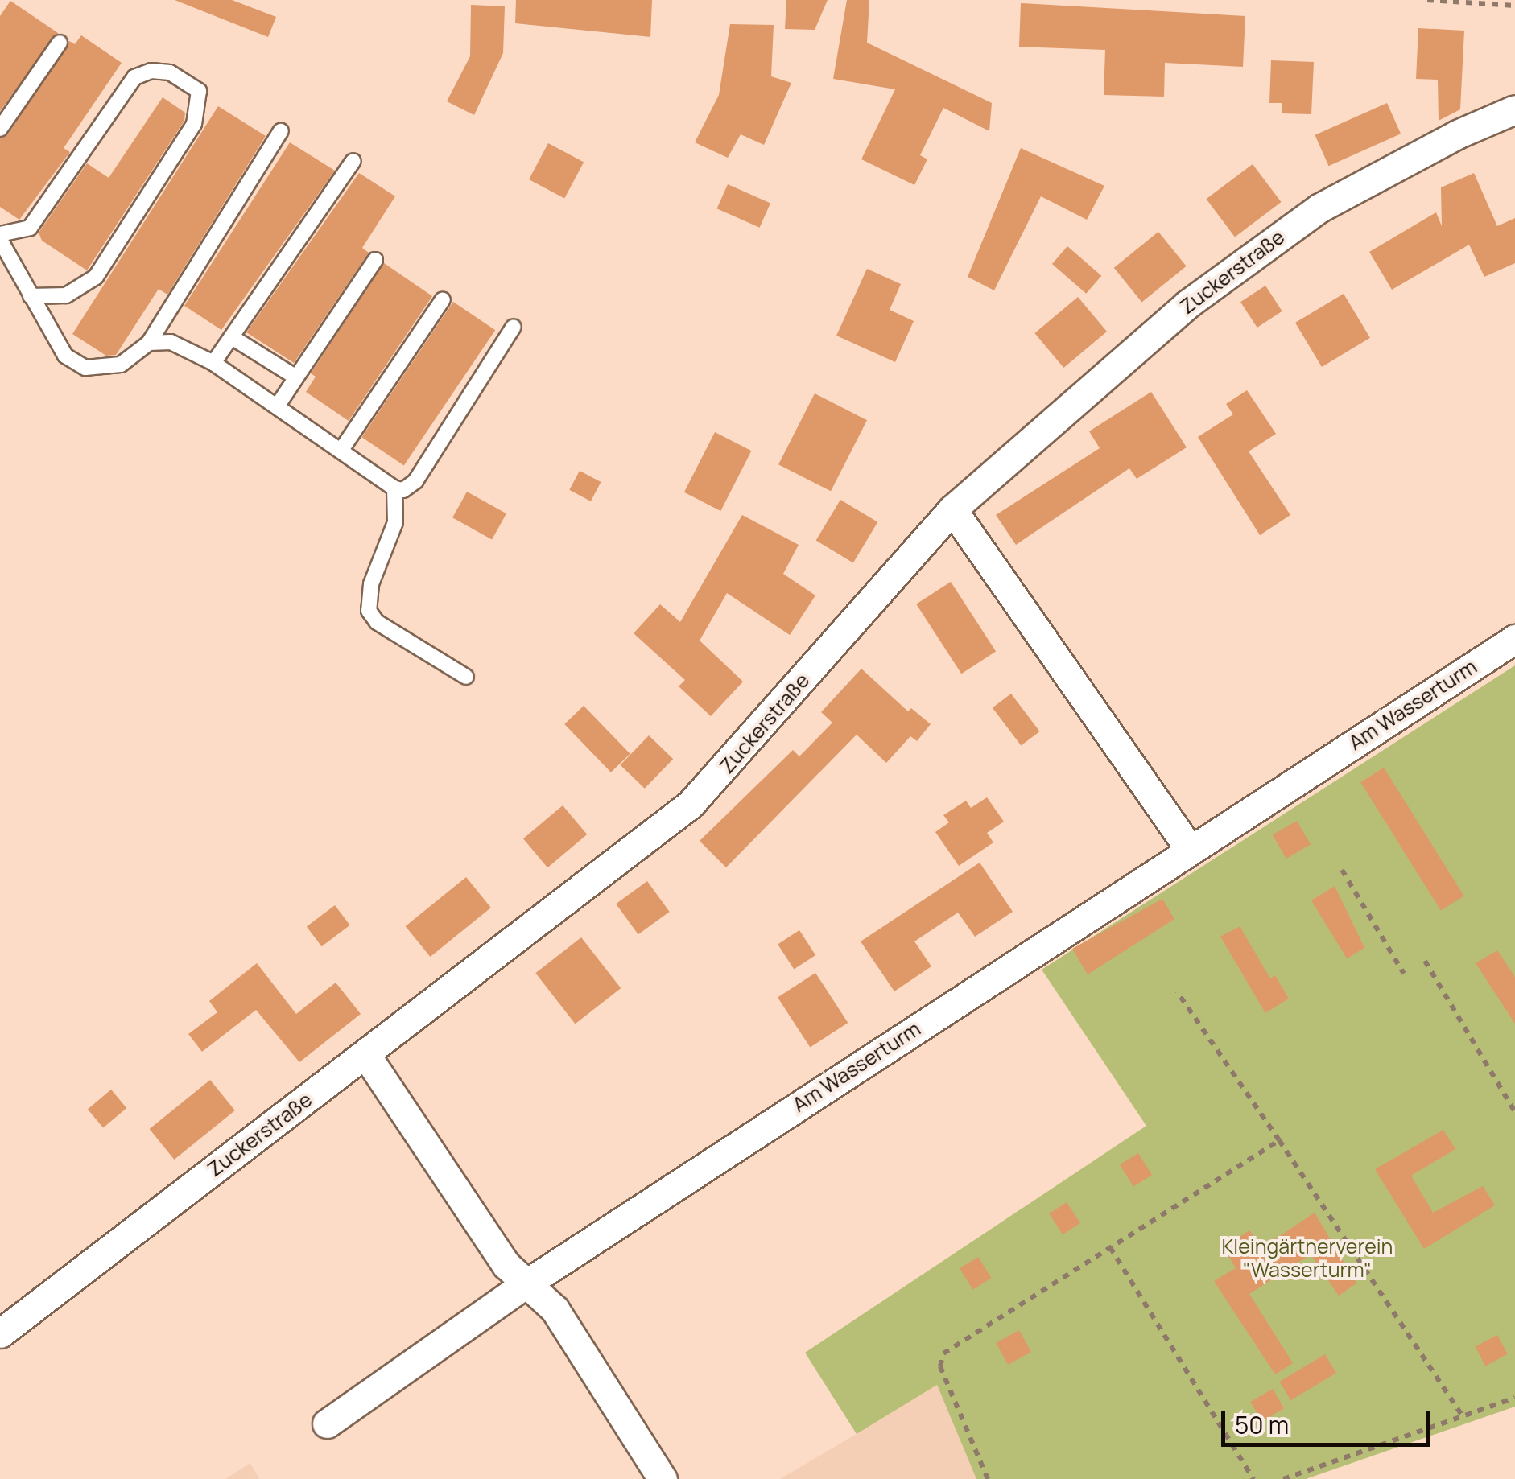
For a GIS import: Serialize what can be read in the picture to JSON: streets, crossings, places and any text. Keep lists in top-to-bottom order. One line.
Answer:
{"streets":{"street":["Zuckerstraße","Am Wasserturm"]},"parks":["Kleingärtnerverein \"Wasserturm\""],"scale_bar":"50 m"}
